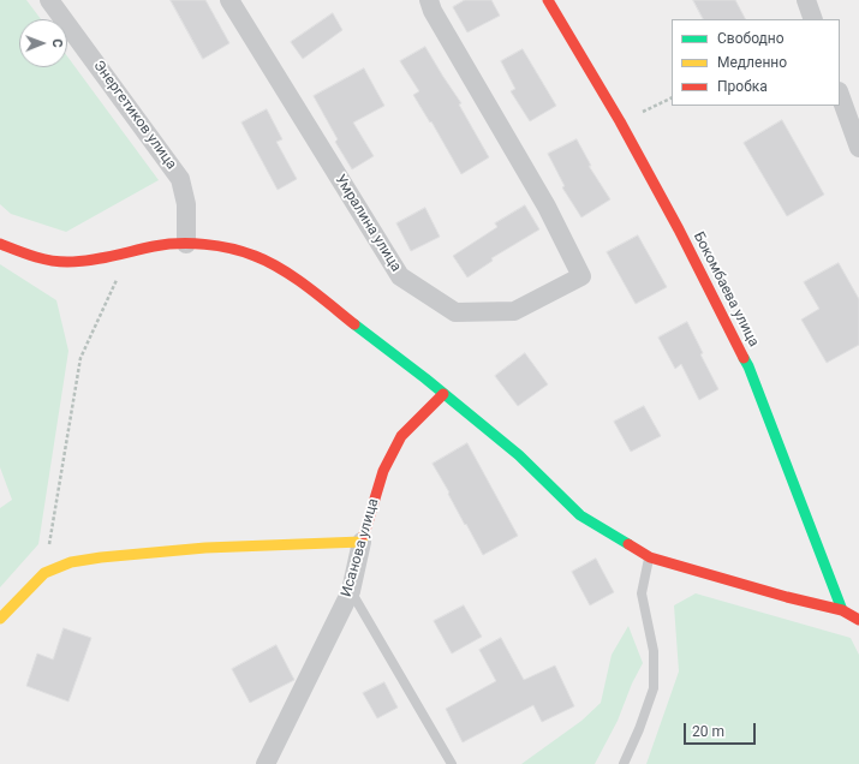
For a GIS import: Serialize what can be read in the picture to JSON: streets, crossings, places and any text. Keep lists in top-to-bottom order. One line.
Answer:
{"streets":{"street":["Энергетиков улица","Умралина улица","Бокомбаева улица","Исанова улица"]},"legend":["Свободно","Медленно","Пробка"],"scale_bar":"20 m","north":"right"}
